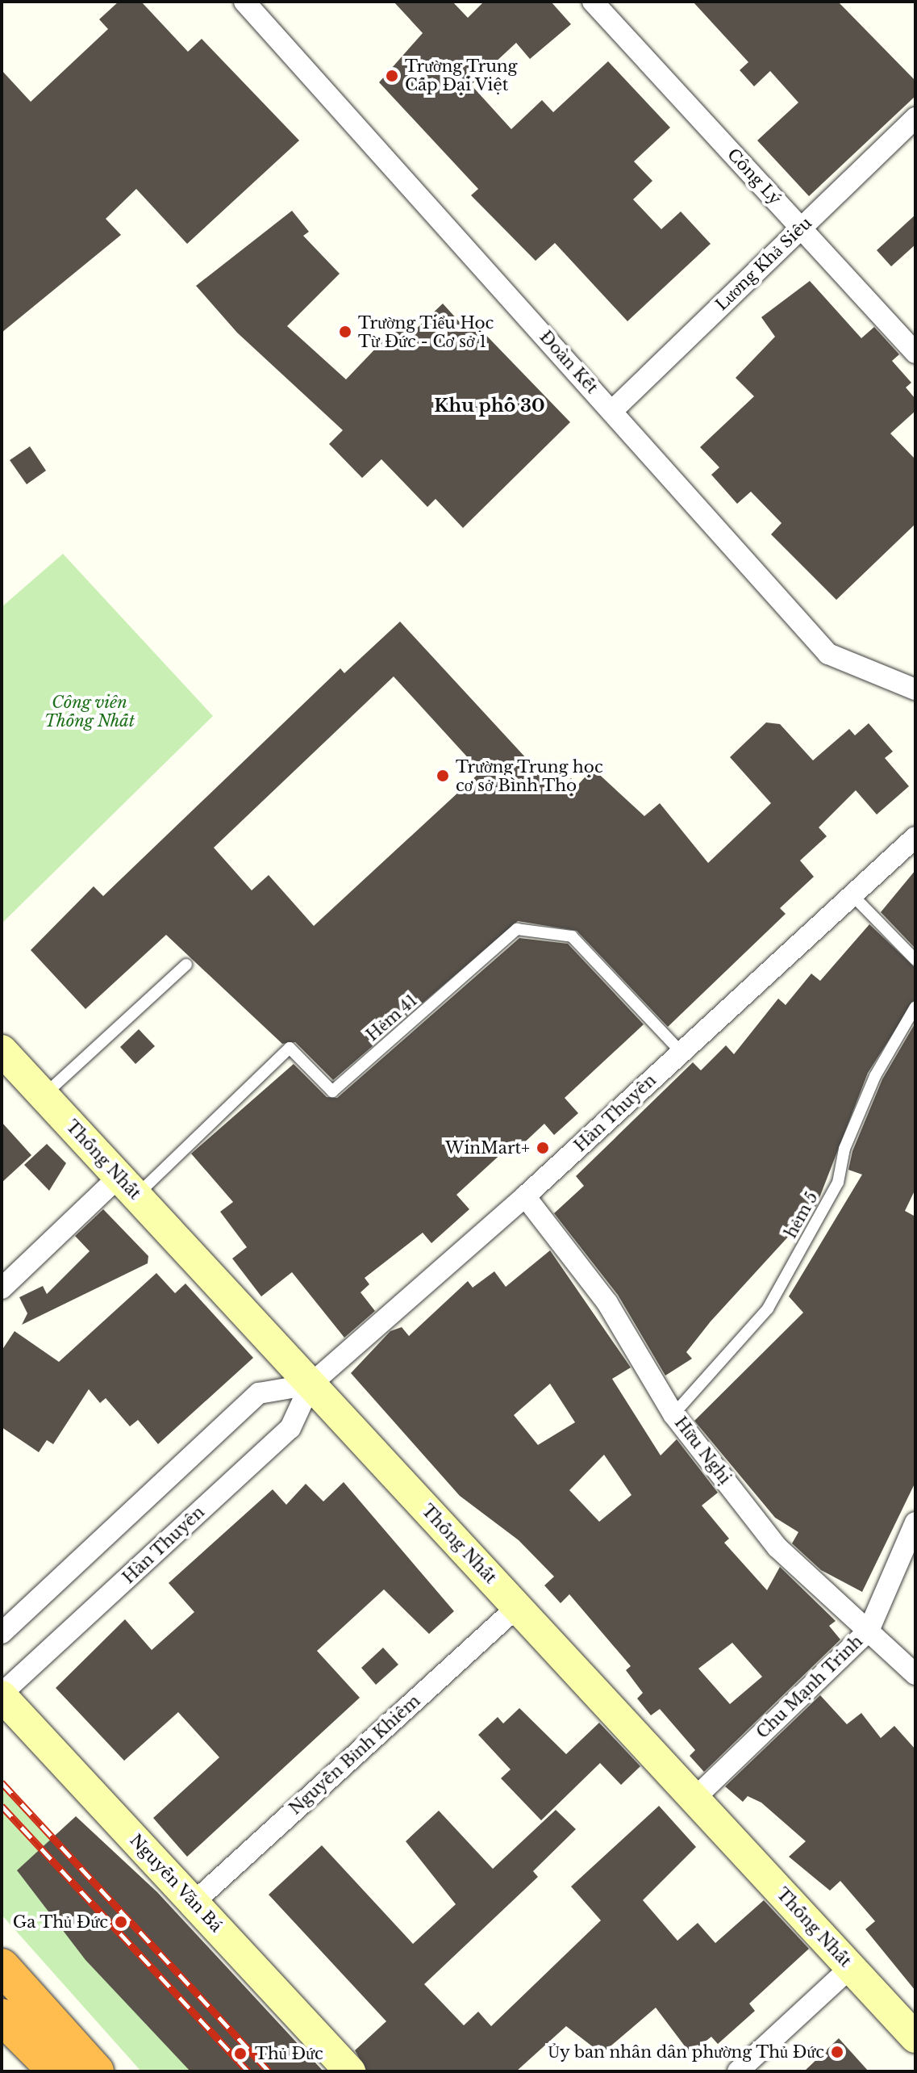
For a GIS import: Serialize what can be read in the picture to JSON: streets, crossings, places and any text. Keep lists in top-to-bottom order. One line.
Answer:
{"streets":{"street":["Công Lý","Lương Khả Siêu","Đoàn Kết","Hàn Thuyên","Thống Nhất","Hữu Nghị","Chu Mạnh Trinh","Nguyễn Bỉnh Khiêm","Nguyễn Văn Bá"],"lane":["Hẻm 41","hẻm 5"]},"crossings":[["Công Lý","Lương Khả Siêu"],["Lương Khả Siêu","Đoàn Kết"],["Hẻm 41","Hàn Thuyên"],["Hẻm 41","Thống Nhất"],["Hàn Thuyên","Thống Nhất"],["Hàn Thuyên","Hữu Nghị"],["Hàn Thuyên","Nguyễn Văn Bá"],["Thống Nhất","Chu Mạnh Trinh"],["Thống Nhất","Nguyễn Bỉnh Khiêm"],["hẻm 5","Hữu Nghị"],["Hữu Nghị","Chu Mạnh Trinh"],["Nguyễn Bỉnh Khiêm","Nguyễn Văn Bá"]],"districts":["Khu phố 30"],"parks":["Công viên Thống Nhất"],"places":["Trường Trung Cấp Đại Việt","Trường Tiểu Học Từ Đức - Cơ sở 1","Trường Trung học cơ sở Bình Thọ","WinMart+","Ga Thủ Đức","Ủy ban nhân dân phường Thủ Đức","Thủ Đức"]}
